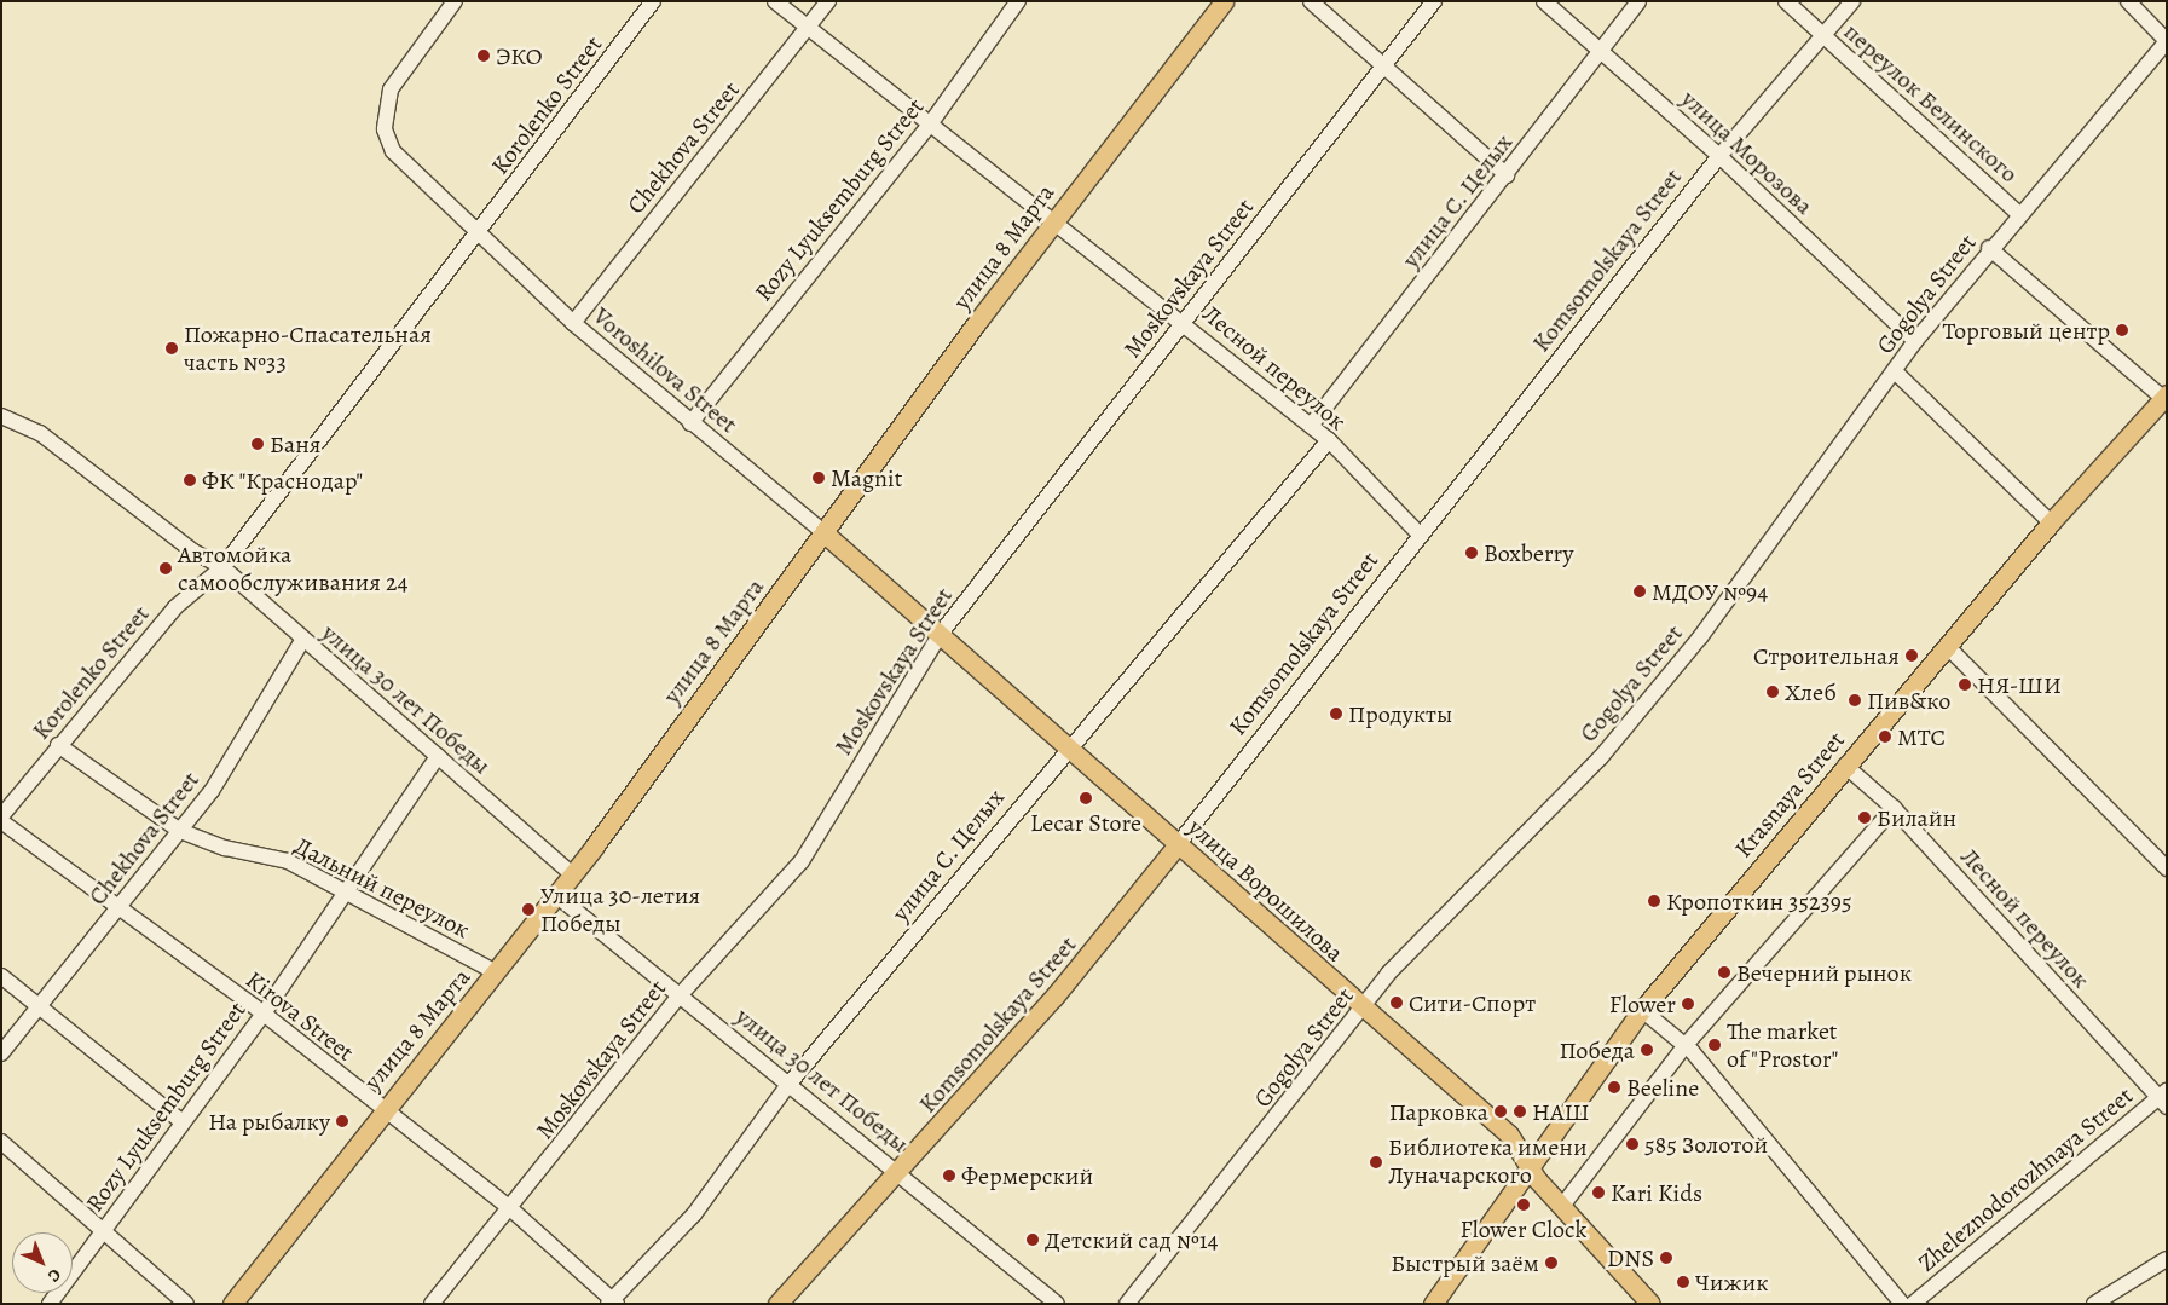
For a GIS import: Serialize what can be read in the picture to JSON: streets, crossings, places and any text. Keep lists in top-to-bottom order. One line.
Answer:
{"streets":{"main road":["улица 8 Марта","Komsomolskaya Street","Krasnaya Street","улица Ворошилова"],"street":["переулок Белинского","Korolenko Street","Chekhova Street","улица Морозова","Rozy Lyuksemburg Street","улица С. Целых","Moskovskaya Street","Gogolya Street","Лесной переулок","Voroshilova Street","улица 30 лет Победы","Дальний переулок","Kirova Street","Zheleznodorozhnaya Street"]},"crossings":[["переулок Белинского","Komsomolskaya Street"],["переулок Белинского","Gogolya Street"],["Korolenko Street","Voroshilova Street"],["Korolenko Street","улица 30 лет Победы"],["Korolenko Street","Дальний переулок"],["Korolenko Street","Kirova Street"],["Chekhova Street","Лесной переулок"],["Chekhova Street","Voroshilova Street"],["Chekhova Street","улица 30 лет Победы"],["Chekhova Street","Дальний переулок"],["Chekhova Street","Kirova Street"],["улица Морозова","улица С. Целых"],["улица Морозова","Komsomolskaya Street"],["улица Морозова","Gogolya Street"],["Rozy Lyuksemburg Street","Лесной переулок"],["Rozy Lyuksemburg Street","Voroshilova Street"],["Rozy Lyuksemburg Street","улица 30 лет Победы"],["Rozy Lyuksemburg Street","Дальний переулок"],["Rozy Lyuksemburg Street","Kirova Street"],["улица С. Целых","Лесной переулок"],["улица С. Целых","улица 30 лет Победы"],["улица С. Целых","улица Ворошилова"],["улица С. Целых","Kirova Street"],["улица 8 Марта","Лесной переулок"],["улица 8 Марта","Voroshilova Street"],["улица 8 Марта","улица 30 лет Победы"],["улица 8 Марта","Дальний переулок"],["улица 8 Марта","улица Ворошилова"],["улица 8 Марта","Kirova Street"],["Komsomolskaya Street","Лесной переулок"],["Komsomolskaya Street","улица 30 лет Победы"],["Komsomolskaya Street","улица Ворошилова"],["Moskovskaya Street","Лесной переулок"],["Moskovskaya Street","улица 30 лет Победы"],["Moskovskaya Street","улица Ворошилова"],["Moskovskaya Street","Kirova Street"],["Gogolya Street","улица Ворошилова"],["Лесной переулок","Krasnaya Street"],["Лесной переулок","Zheleznodorozhnaya Street"],["Voroshilova Street","улица Ворошилова"],["Krasnaya Street","улица Ворошилова"]],"places":["ЭКО","Торговый центр","Пожарно-Спасательная часть №33","Баня","Magnit","ФК \"Краснодар\"","Boxberry","Автомойка самообслуживания 24","МДОУ №94","Строительная","НЯ-ШИ","Хлеб","Пив&ко","Продукты","МТС","Lecar Store","Билайн","Кропоткин 352395","Улица 30-летия Победы","Вечерний рынок","Сити-Спорт","Flower","The market of \"Prostor\"","Победа","Beeline","Парковка","НАШ","На рыбалку","585 Золотой","Библиотека имени Луначарского","Фермерский","Kari Kids","Flower Clock","Детский сад №14","DNS","Быстрый заём","Чижик"],"north":"bottom right"}
